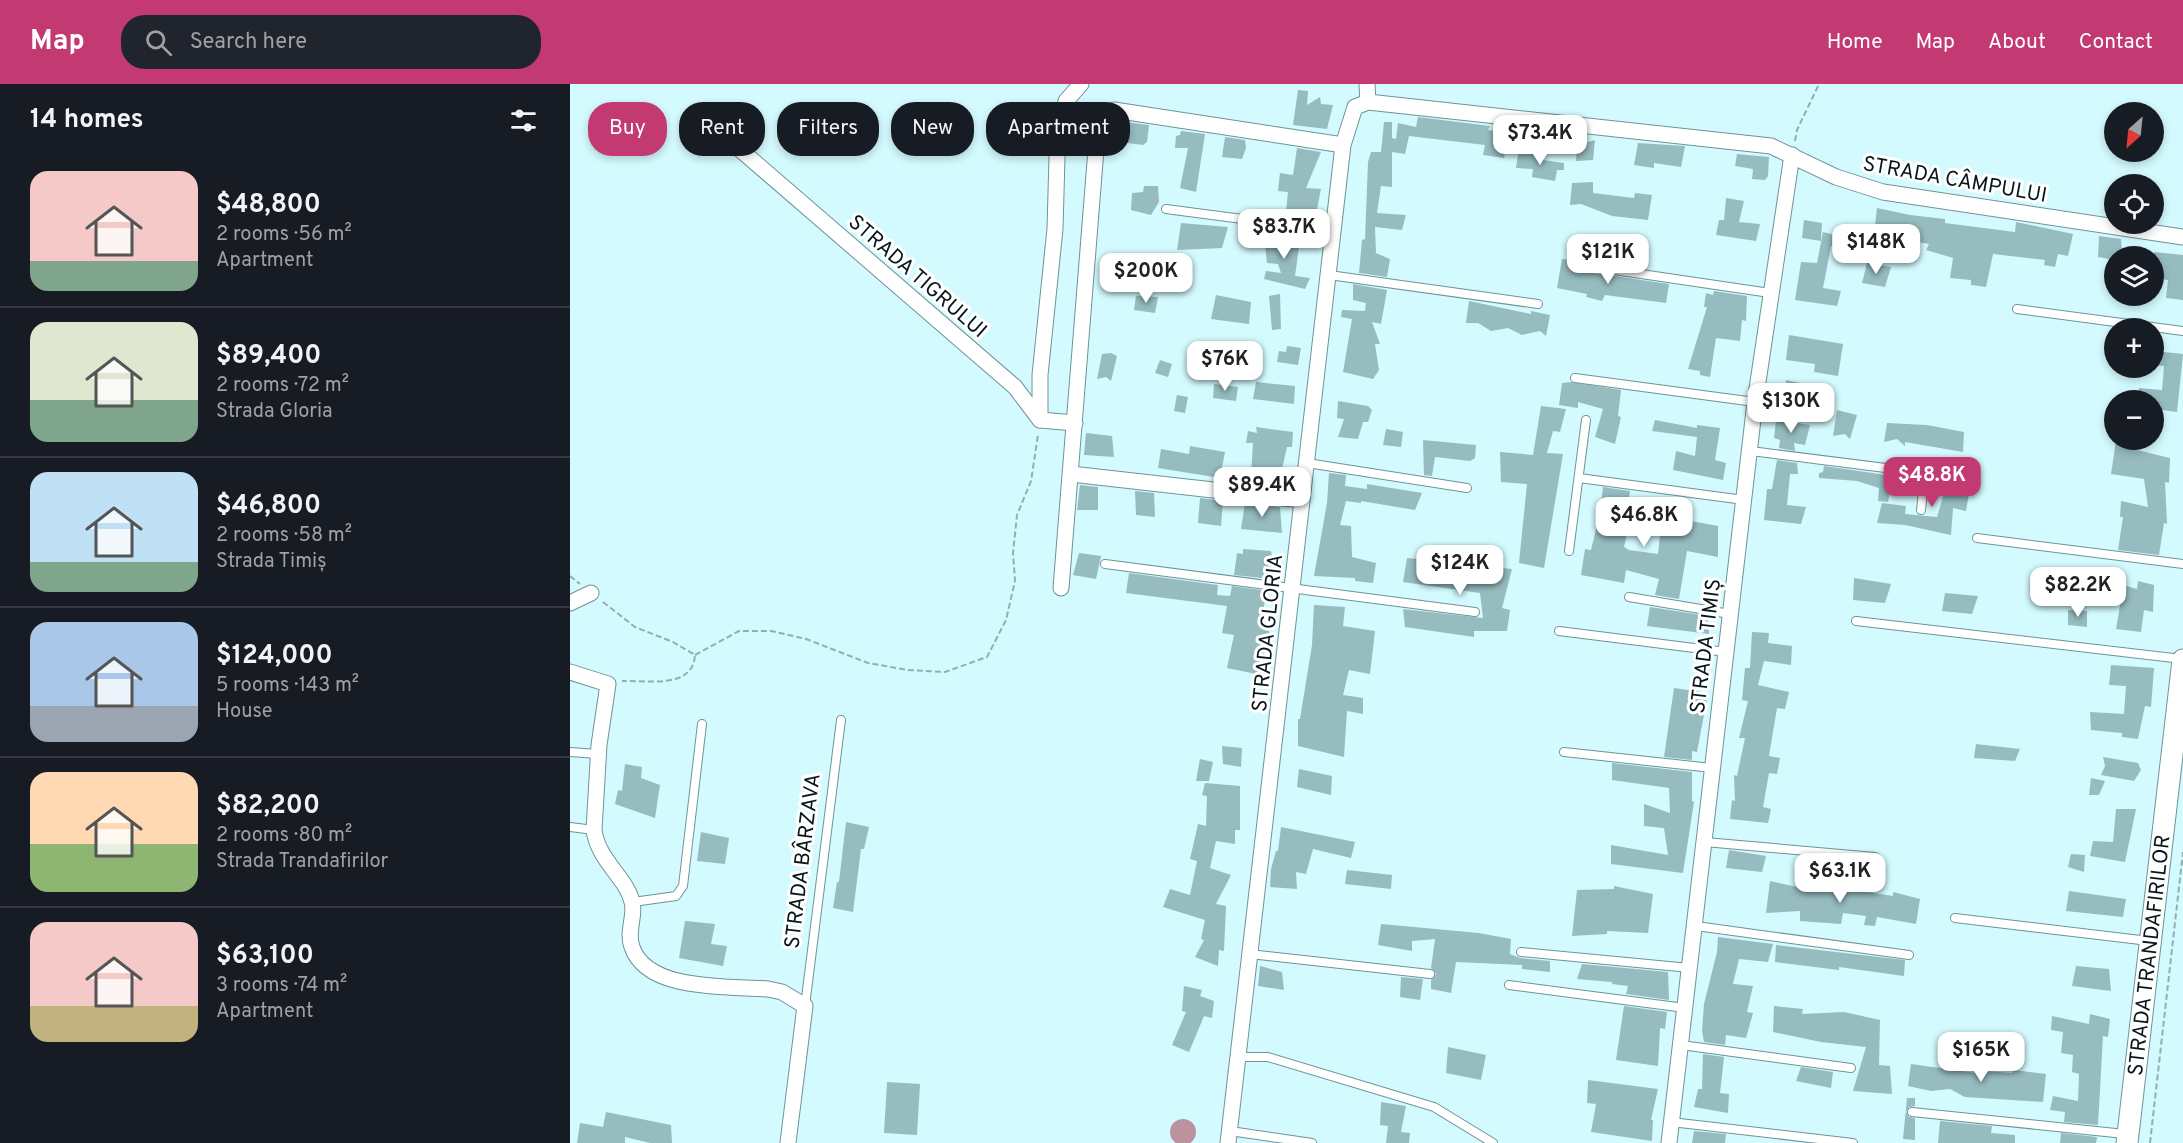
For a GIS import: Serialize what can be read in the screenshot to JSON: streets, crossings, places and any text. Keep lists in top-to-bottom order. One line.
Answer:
{"streets":{"main road":["STRADA TRANDAFIRILOR"],"street":["STRADA CÂMPULUI","STRADA TIGRULUI","STRADA GLORIA","STRADA TIMIȘ","STRADA BÂRZAVA"]},"crossings":[["STRADA CÂMPULUI","STRADA GLORIA"],["STRADA CÂMPULUI","STRADA TIMIȘ"]],"north":"bottom left","page":{"header":"Map","search":"Search here","nav":["Home","Map","About","Contact"],"heading":"14 homes","map_buttons":["+","−"],"chip":["Buy","Rent","Filters","New","Apartment"],"price":["$73.4K","$83.7K","$148K","$121K","$200K","$76K","$130K","$48.8K","$89.4K","$46.8K","$124K","$82.2K","$63.1K","$165K"],"list":[{"name":"$48,800","note":"2 rooms · 56 m² · Apartment"},{"name":"$89,400","note":"2 rooms · 72 m² · Strada Gloria"},{"name":"$46,800","note":"2 rooms · 58 m² · Strada Timiș"},{"name":"$124,000","note":"5 rooms · 143 m² · House"},{"name":"$82,200","note":"2 rooms · 80 m² · Strada Trandafirilor"},{"name":"$63,100","note":"3 rooms · 74 m² · Apartment"}]}}
